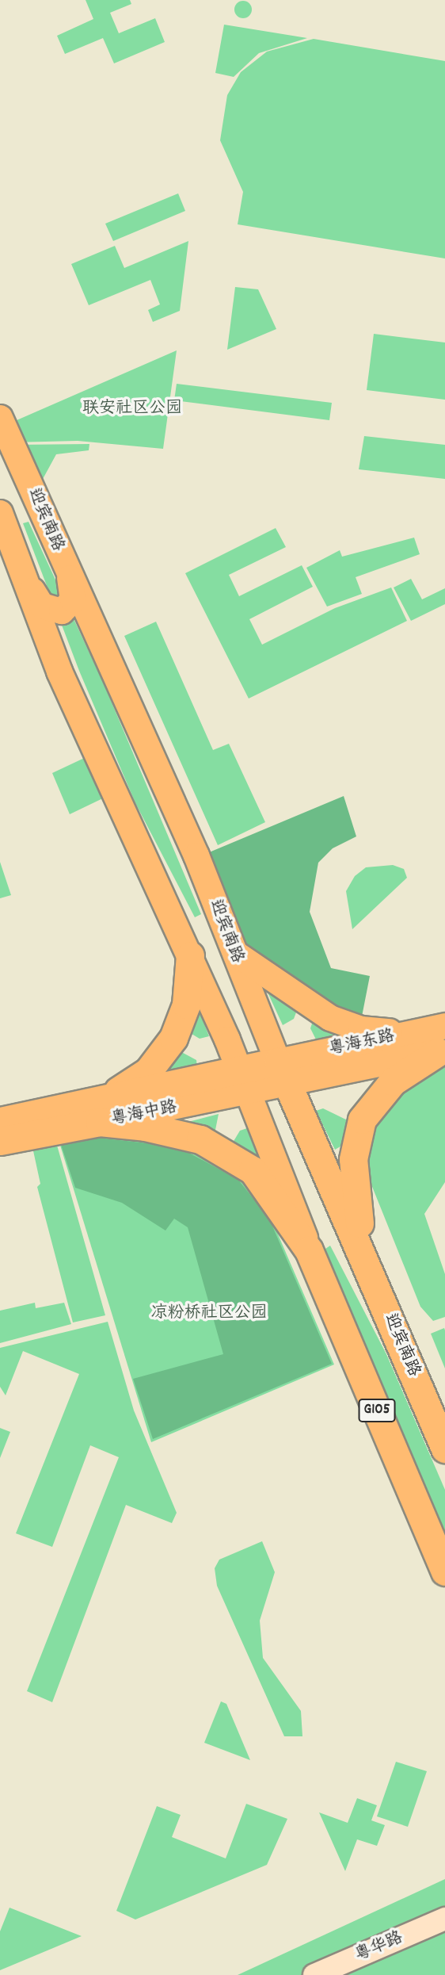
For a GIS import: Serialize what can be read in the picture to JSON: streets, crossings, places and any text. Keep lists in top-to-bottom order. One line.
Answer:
{"streets":{"highway":["迎宾南路","粤海中路","G105"],"main road":["粤海东路","粤华路"]},"crossings":[["迎宾南路","粤海东路"],["迎宾南路","粤海中路"],["粤海东路","粤海中路"]],"parks":["联安社区公园","凉粉桥社区公园"]}
